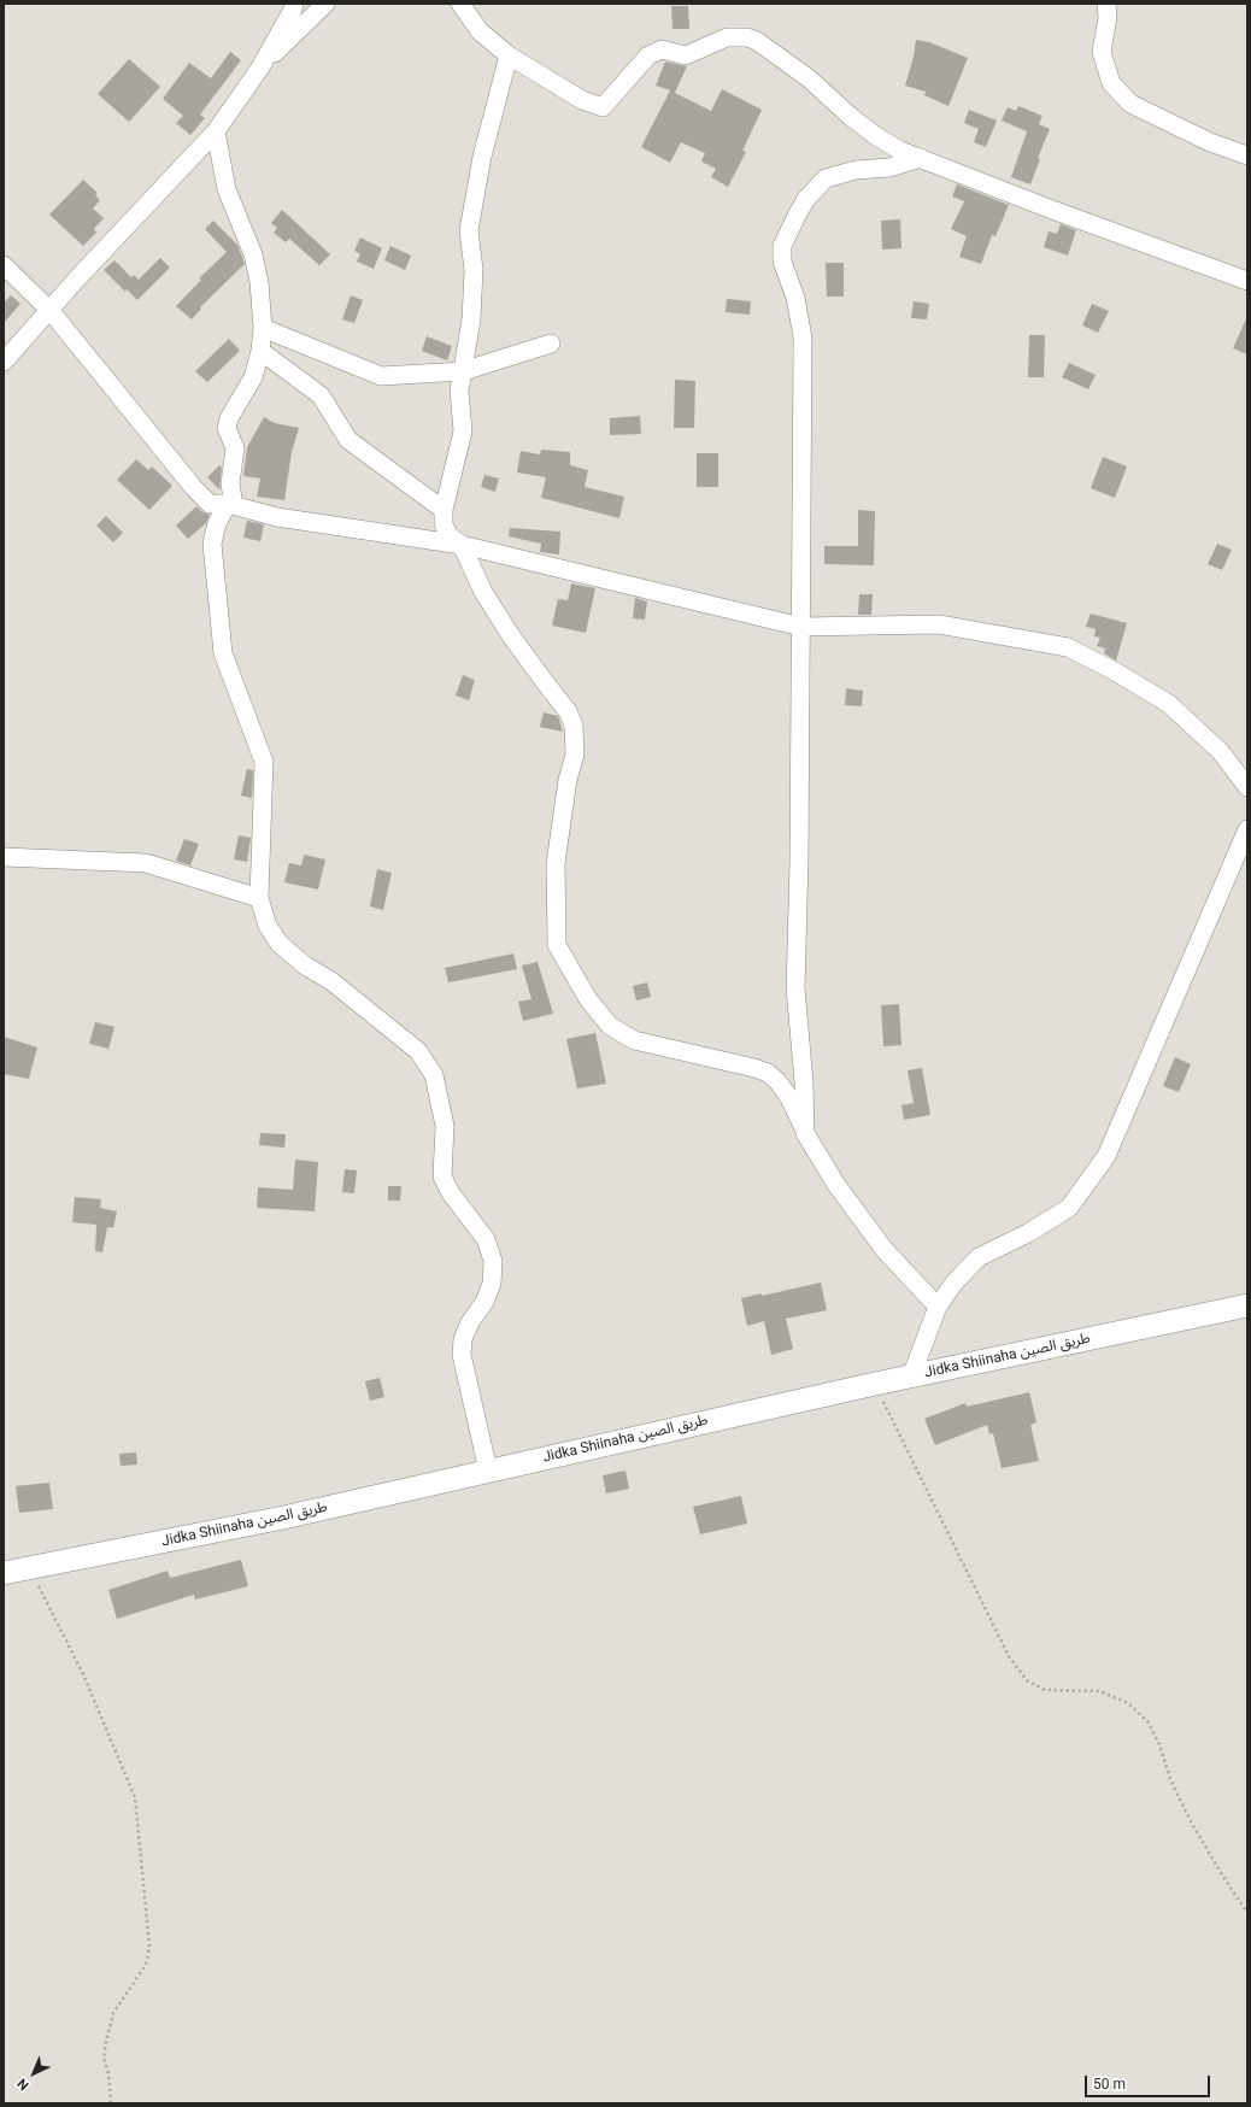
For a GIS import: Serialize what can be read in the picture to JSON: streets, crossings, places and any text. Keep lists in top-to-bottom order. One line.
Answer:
{"streets":{"main road":["Jidka Shiinaha طريق الصين"]},"scale_bar":"50 m","north":"bottom left"}
